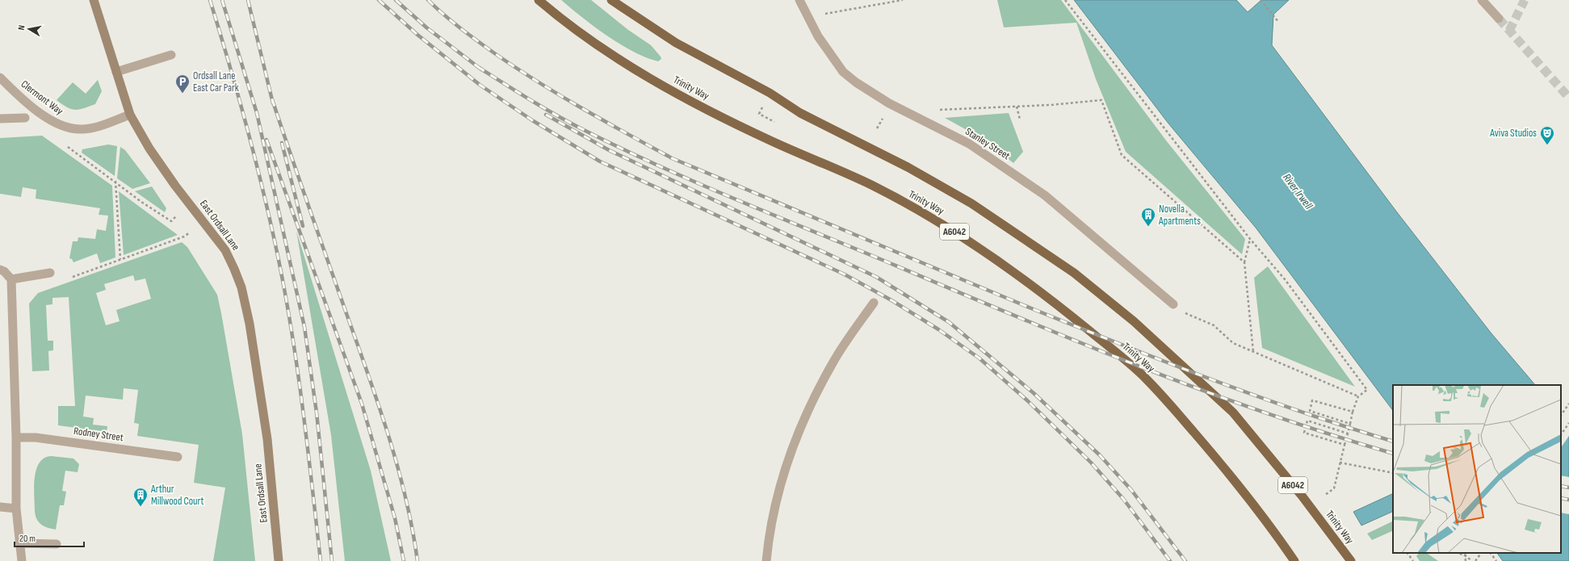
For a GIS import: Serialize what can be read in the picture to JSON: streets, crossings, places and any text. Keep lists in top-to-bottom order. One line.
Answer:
{"streets":{"highway":["Trinity Way","A6042"],"main road":["East Ordsall Lane"],"street":["Clermont Way","Stanley Street","Rodney Street"]},"crossings":[["Clermont Way","East Ordsall Lane"]],"water":["River Irwell"],"places":{"parking":["Ordsall Lane East Car Park"],"theatre":["Aviva Studios"],"building":["Novella Apartments","Arthur Millwood Court"]},"scale_bar":"20 m","north":"left"}
